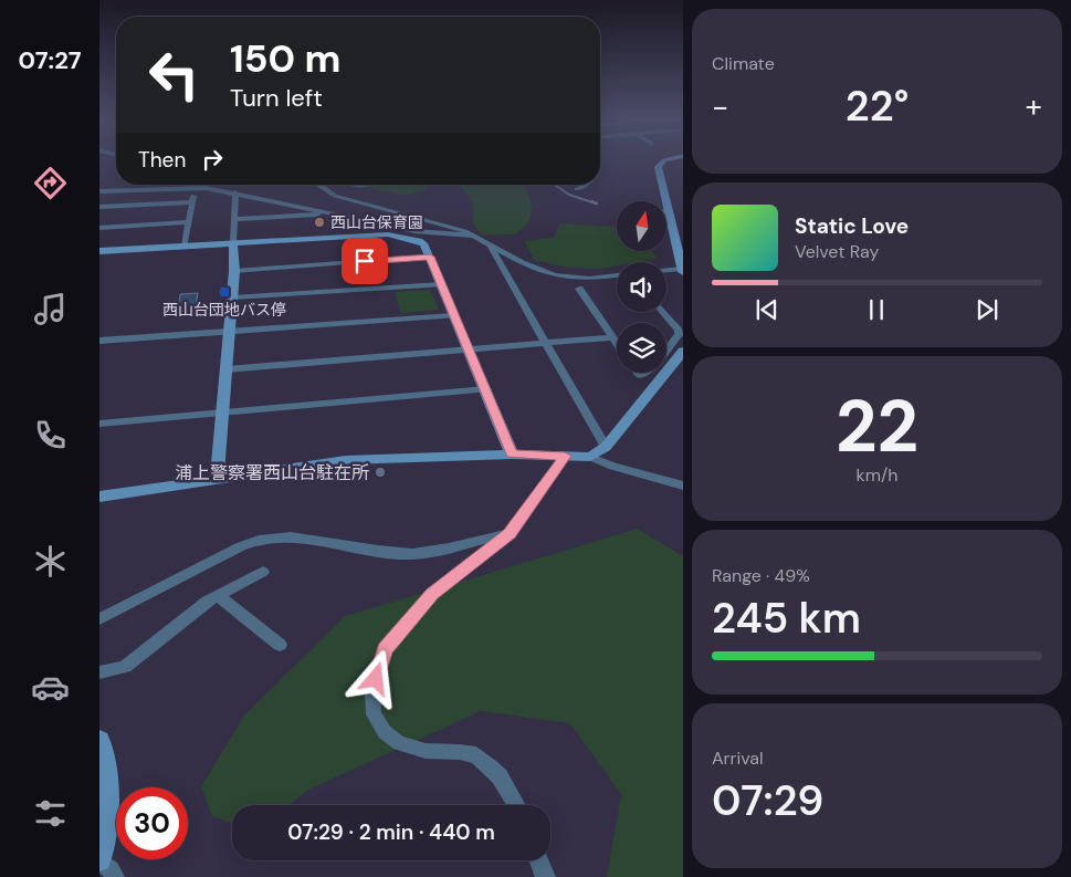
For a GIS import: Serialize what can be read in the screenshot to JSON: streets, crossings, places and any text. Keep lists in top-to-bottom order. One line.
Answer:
{"places":{"other":["西山台保育園","浦上警察署西山台駐在所"],"transit":["西山台団地バス停"]},"north":"top","page":{"tabs":"07:27","tile":["Climate",["22","km/h"],["Range · 49%","245 km"],["Arrival","07:29"]],"turn":["150 m","Turn left"],"heat":["−","22°","+"],"then":"Then","song":["Static Love","Velvet Ray"],"limit":"30","trip":"07:29 · 2 min · 440 m"}}
